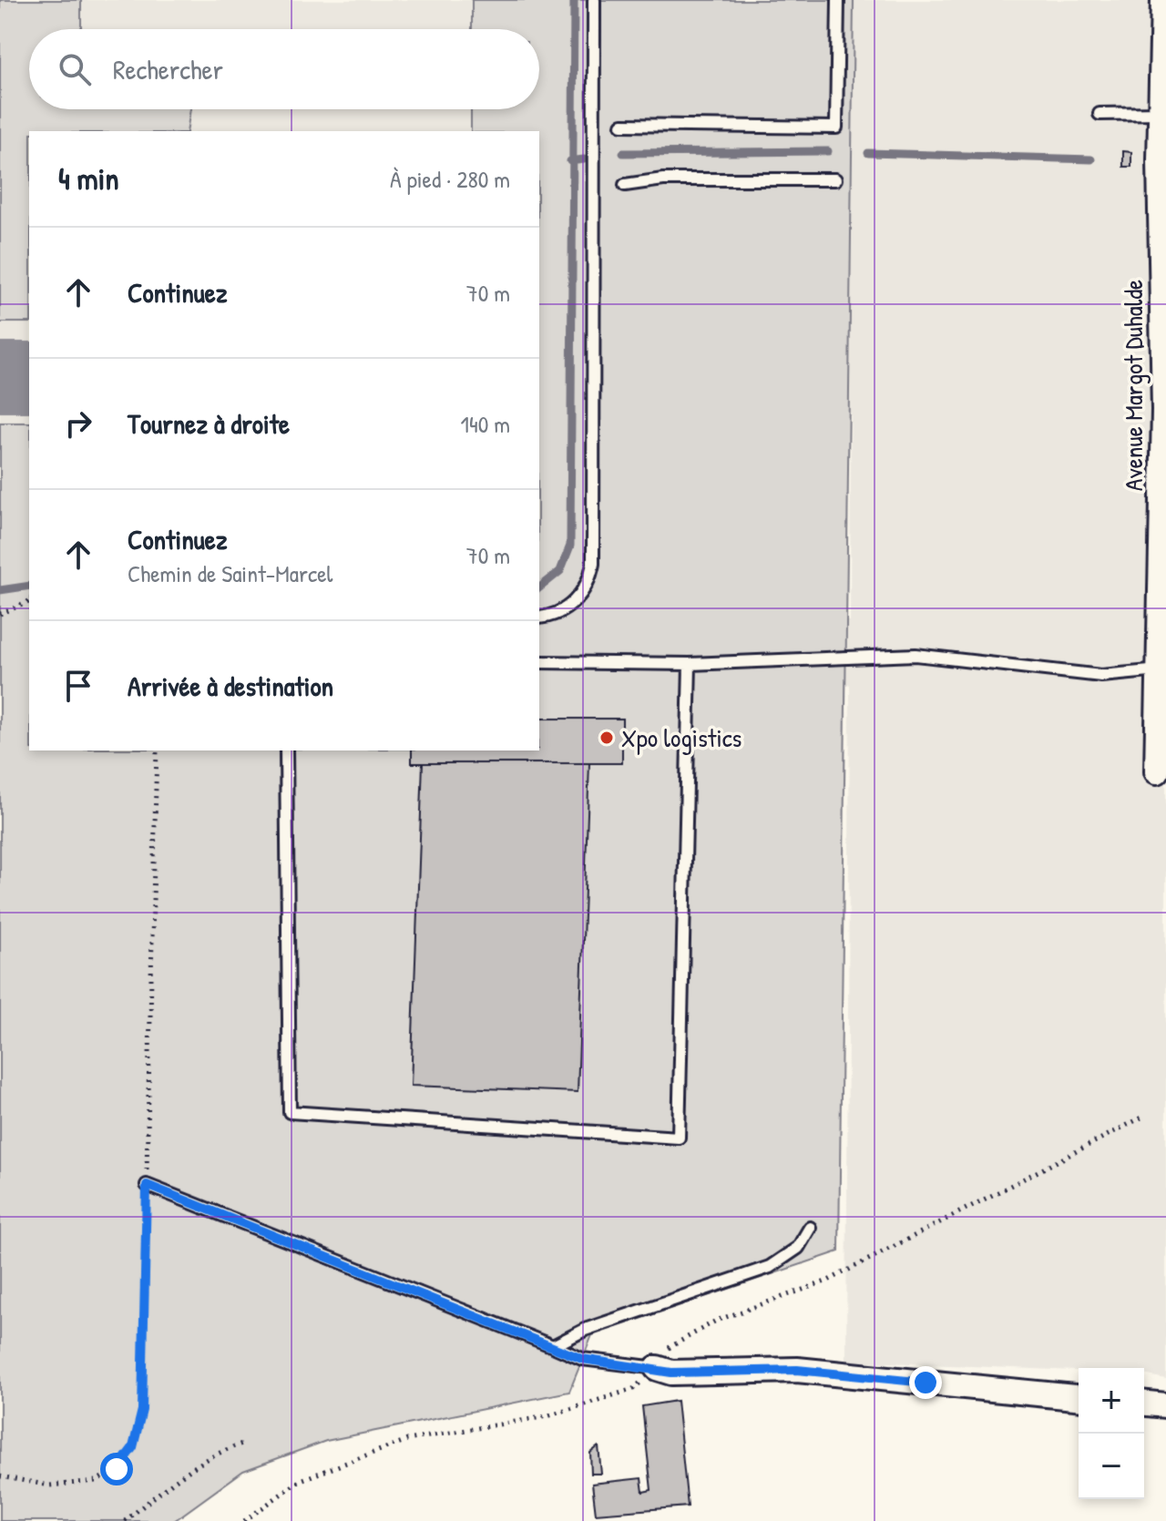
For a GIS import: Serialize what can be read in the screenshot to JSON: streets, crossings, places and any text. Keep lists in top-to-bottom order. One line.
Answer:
{"streets":{"street":["Avenue Margot Duhalde"]},"places":["Xpo logistics"],"page":{"search":"Rechercher","heading":["4 min","À pied · 280 m"],"list":[["Continuez","70 m"],["Tournez à droite","140 m"],["Continuez","Chemin de Saint-Marcel","70 m"],"Arrivée à destination"],"map_buttons":["+","−"]}}
